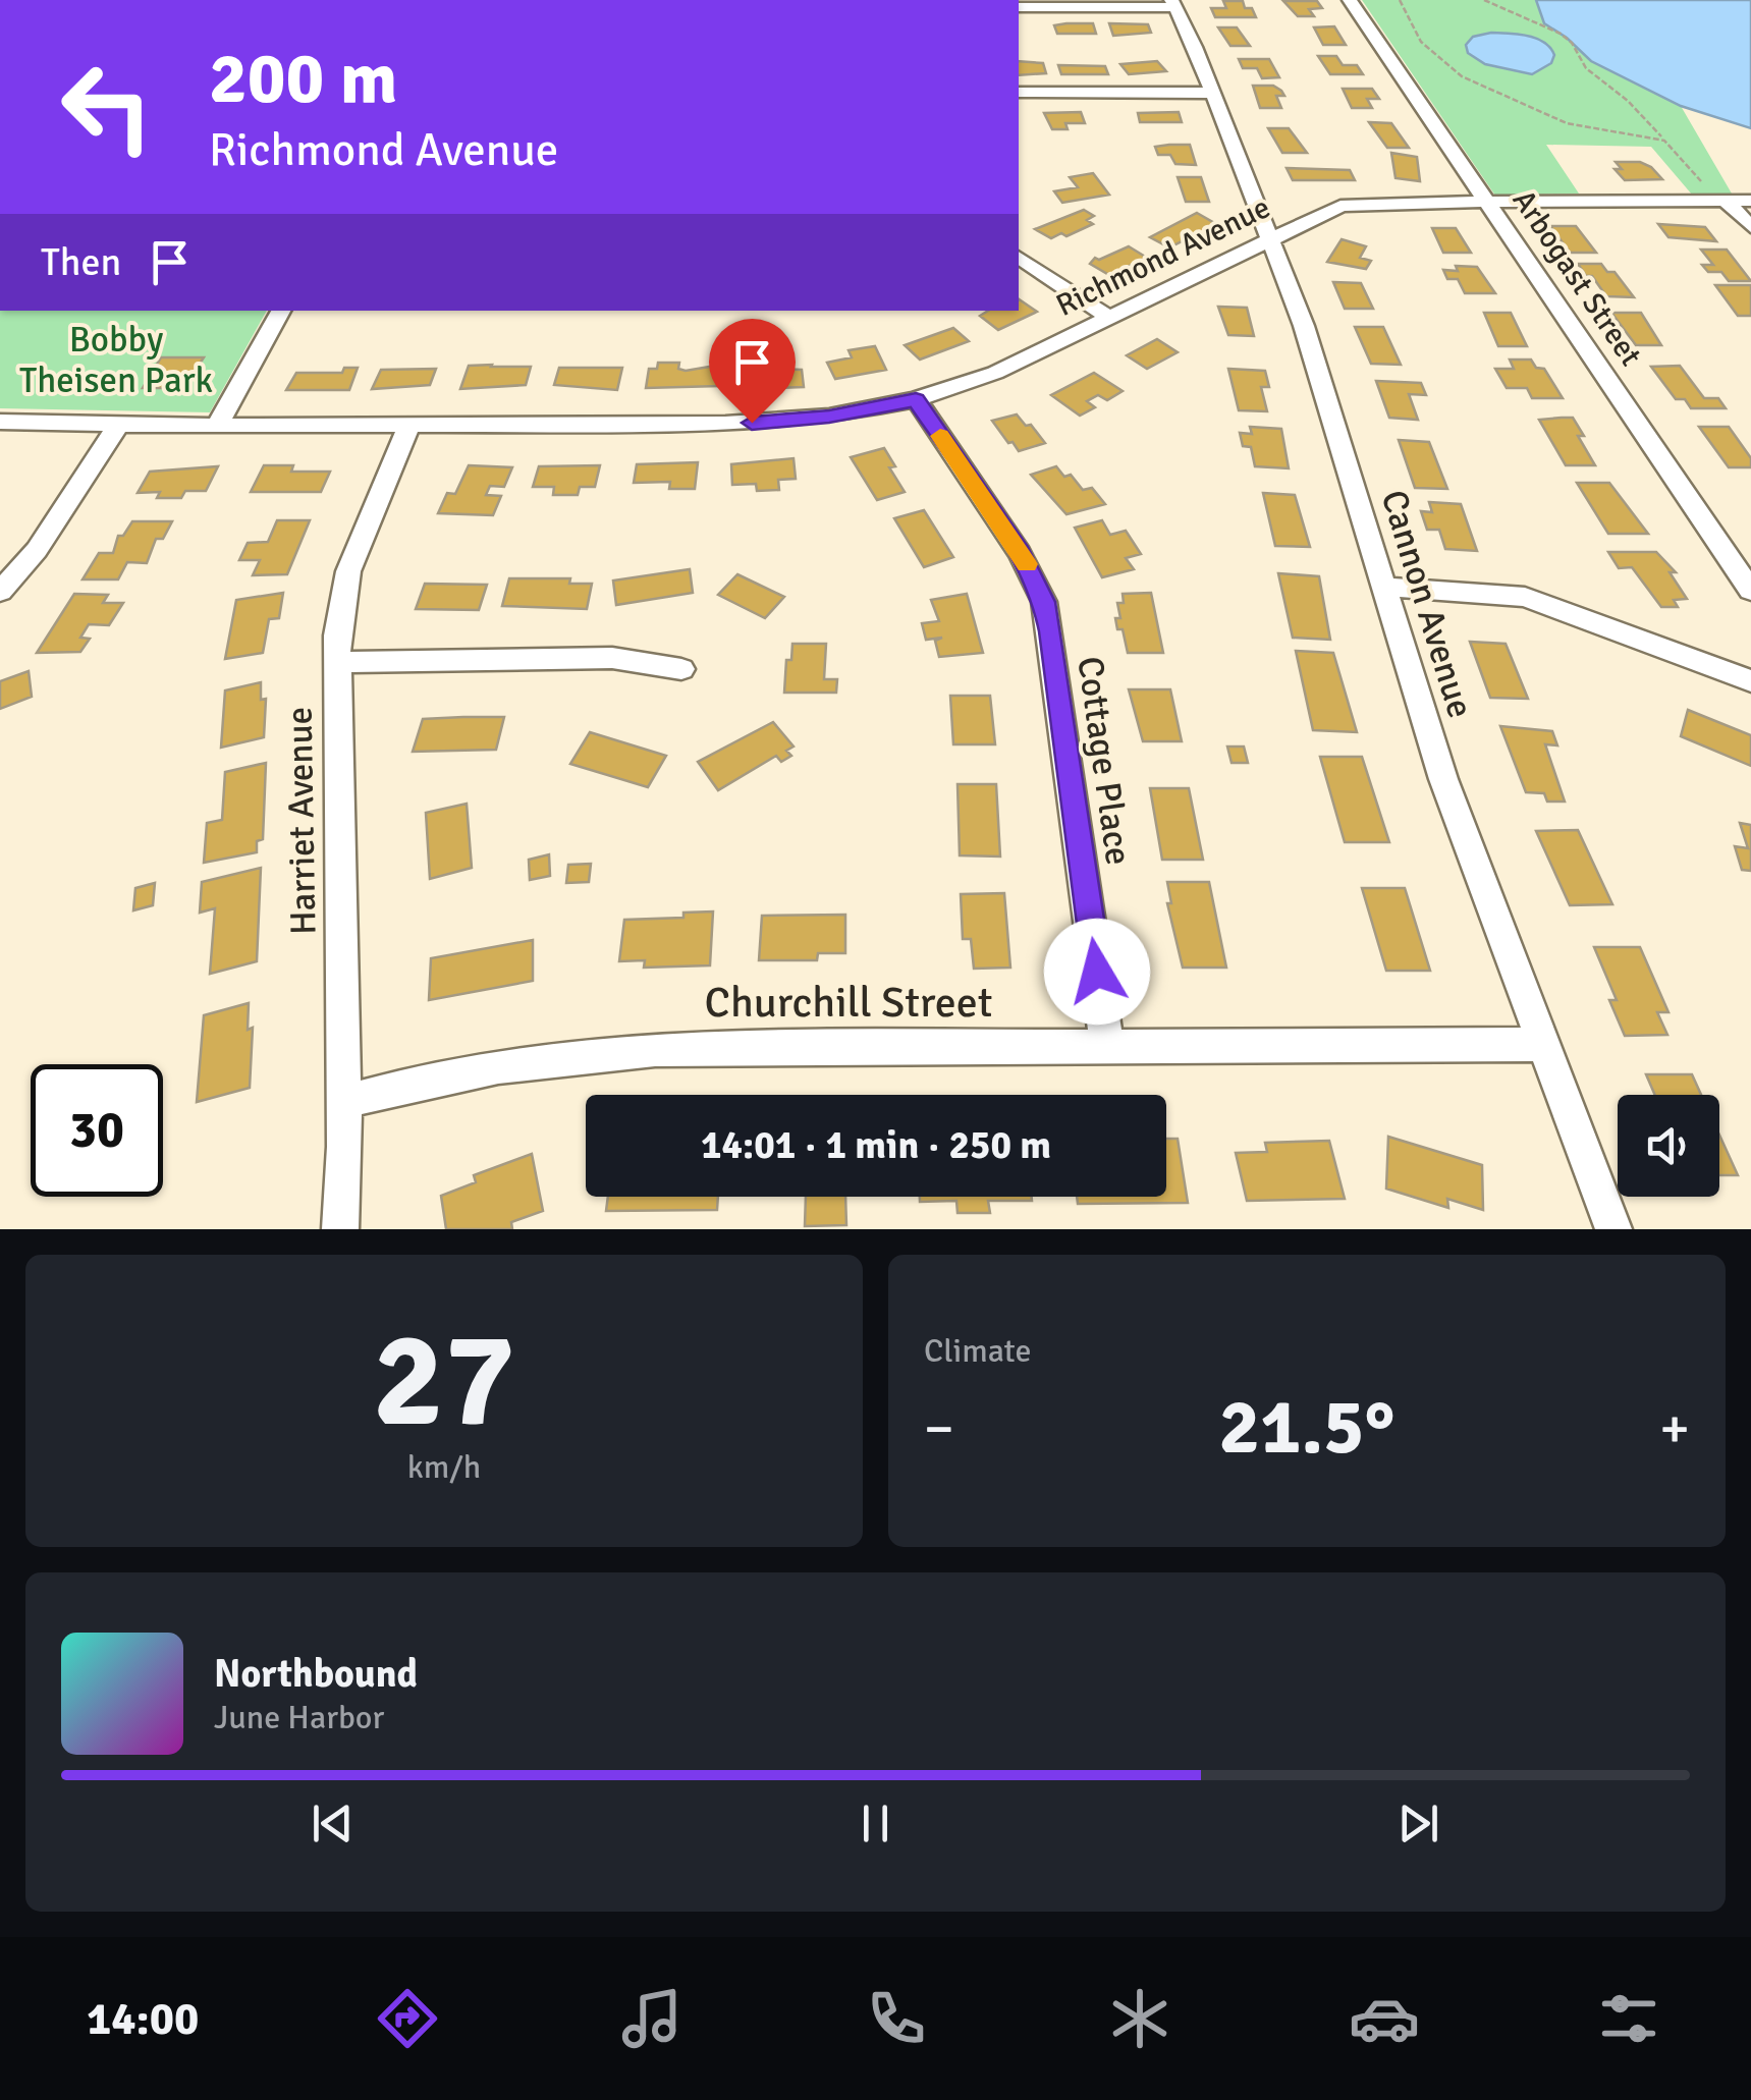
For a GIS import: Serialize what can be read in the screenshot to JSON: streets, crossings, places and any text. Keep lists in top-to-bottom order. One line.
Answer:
{"streets":{"street":["Richmond Avenue","Arbogast Street","Cannon Avenue","Cottage Place","Harriet Avenue","Churchill Street"]},"crossings":[["Richmond Avenue","Arbogast Street"],["Richmond Avenue","Cannon Avenue"],["Richmond Avenue","Cottage Place"],["Richmond Avenue","Harriet Avenue"],["Cannon Avenue","Churchill Street"],["Cottage Place","Churchill Street"],["Harriet Avenue","Churchill Street"]],"parks":["Bobby Theisen Park"],"page":{"turn":["200 m","Richmond Avenue"],"then":"Then","limit":"30","trip":"14:01 · 1 min · 250 m","tile":[["27","km/h"],"Climate"],"heat":["−","21.5°","+"],"song":["Northbound","June Harbor"],"tabs":"14:00"}}
